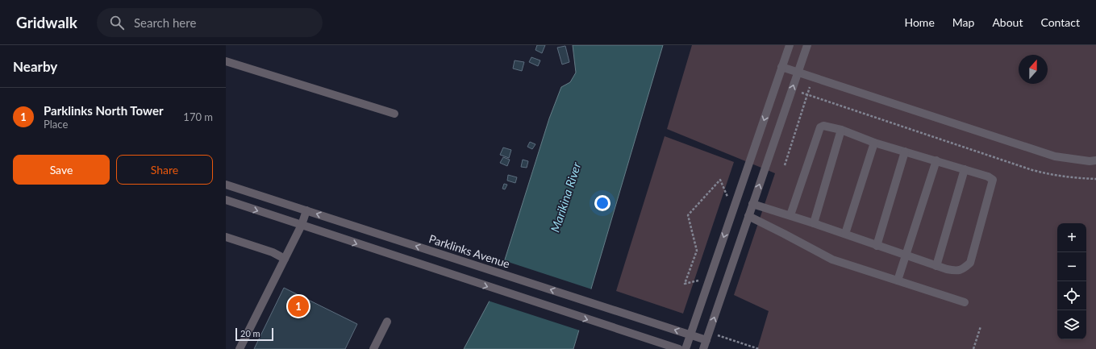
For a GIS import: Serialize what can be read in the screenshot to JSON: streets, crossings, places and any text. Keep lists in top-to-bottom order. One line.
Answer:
{"streets":{"lane":["Parklinks Avenue"]},"water":["Marikina River"],"scale_bar":"20 m","north":"top","page":{"header":"Gridwalk","search":"Search here","nav":["Home","Map","About","Contact"],"heading":"Nearby","list":[{"mark":"1","name":"Parklinks North Tower","note":"Place","value":"170 m"}],"buttons":["Save","Share"],"map_buttons":["+","−"],"pins":"1","scale":"20 m"}}
